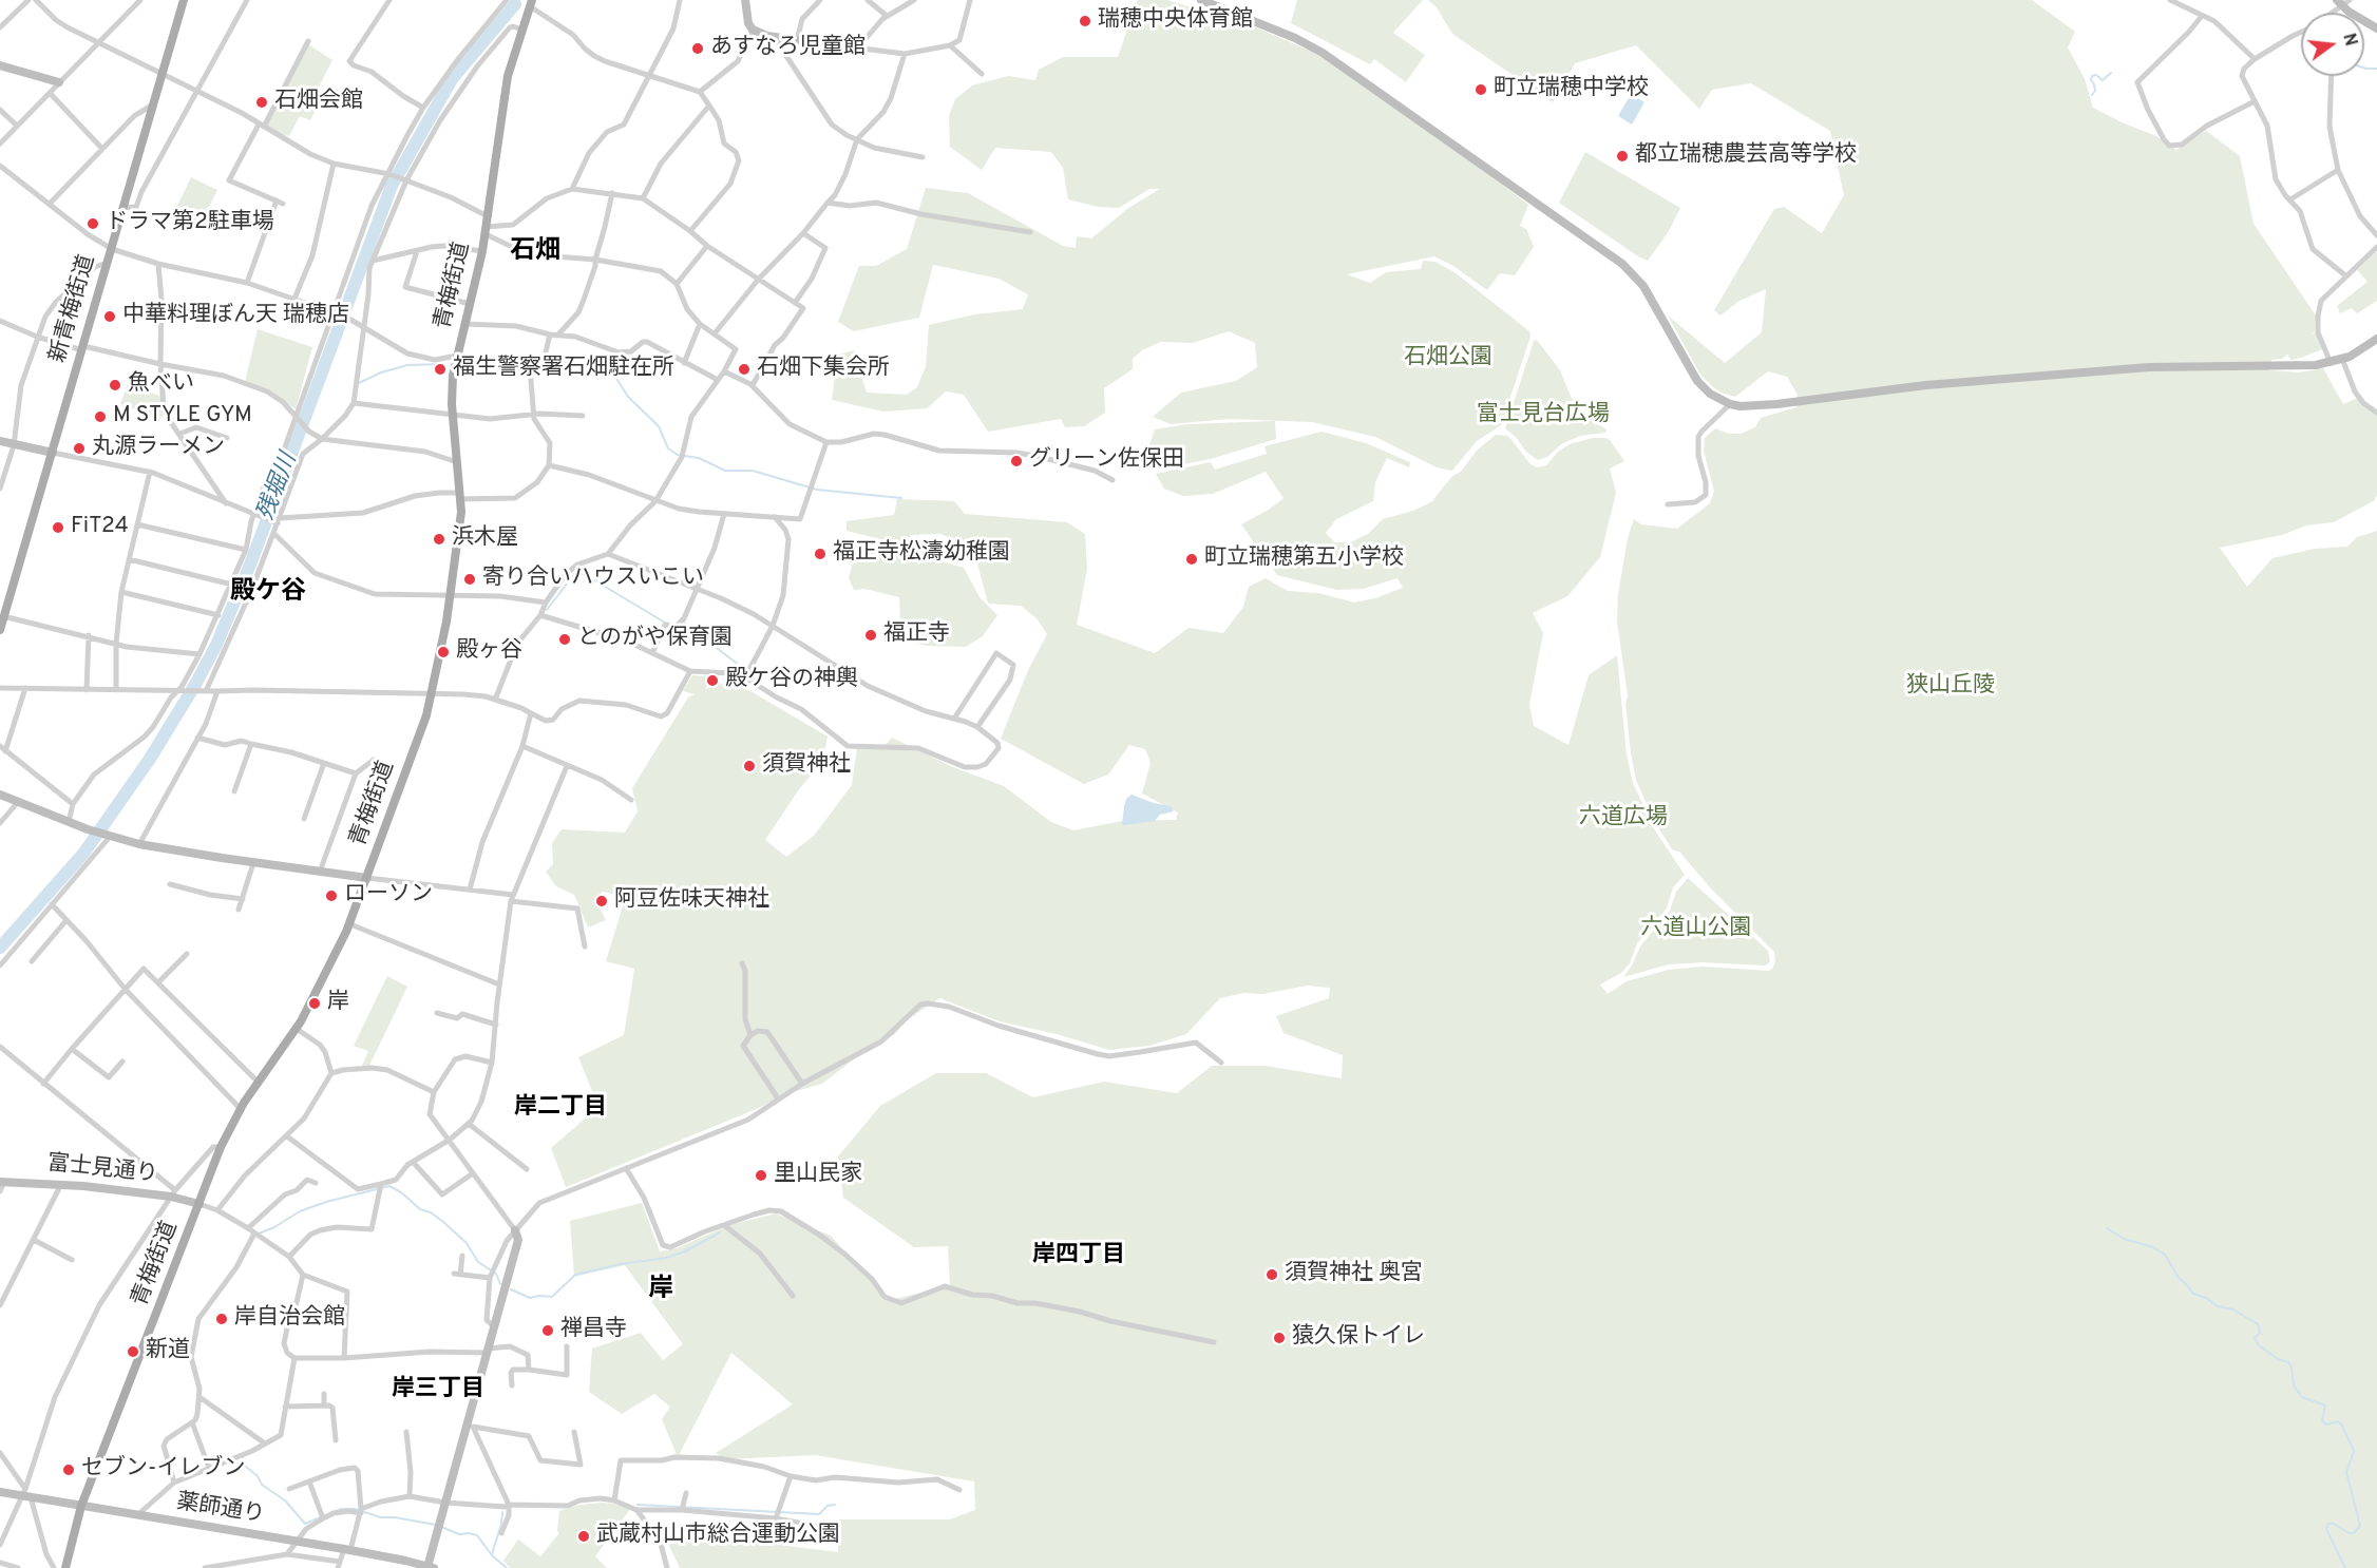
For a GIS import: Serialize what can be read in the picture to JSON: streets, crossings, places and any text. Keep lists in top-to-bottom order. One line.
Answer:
{"streets":{"main road":["青梅街道","新青梅街道"],"street":["富士見通り","薬師通り"]},"crossings":[["青梅街道","富士見通り"],["青梅街道","薬師通り"]],"districts":["石畑","殿ケ谷","岸二丁目","岸四丁目","岸","岸三丁目"],"water":["残堀川"],"parks":["石畑公園","富士見台広場","狭山丘陵","六道広場","六道山公園"],"places":["瑞穂中央体育館","あすなろ児童館","町立瑞穂中学校","石畑会館","都立瑞穂農芸高等学校","ドラマ第2駐車場","中華料理ぼん天 瑞穂店","福生警察署石畑駐在所","石畑下集会所","魚べい","M STYLE GYM","丸源ラーメン","グリーン佐保田","FiT24","浜木屋","福正寺松濤幼稚園","町立瑞穂第五小学校","寄り合いハウスいこい","福正寺","とのがや保育園","殿ヶ谷","殿ケ谷の神輿","須賀神社","ローソン","阿豆佐味天神社","岸","里山民家","須賀神社 奥宮","岸自治会館","禅昌寺","猿久保トイレ","新道","セブン-イレブン","武蔵村山市総合運動公園"],"north":"right"}
